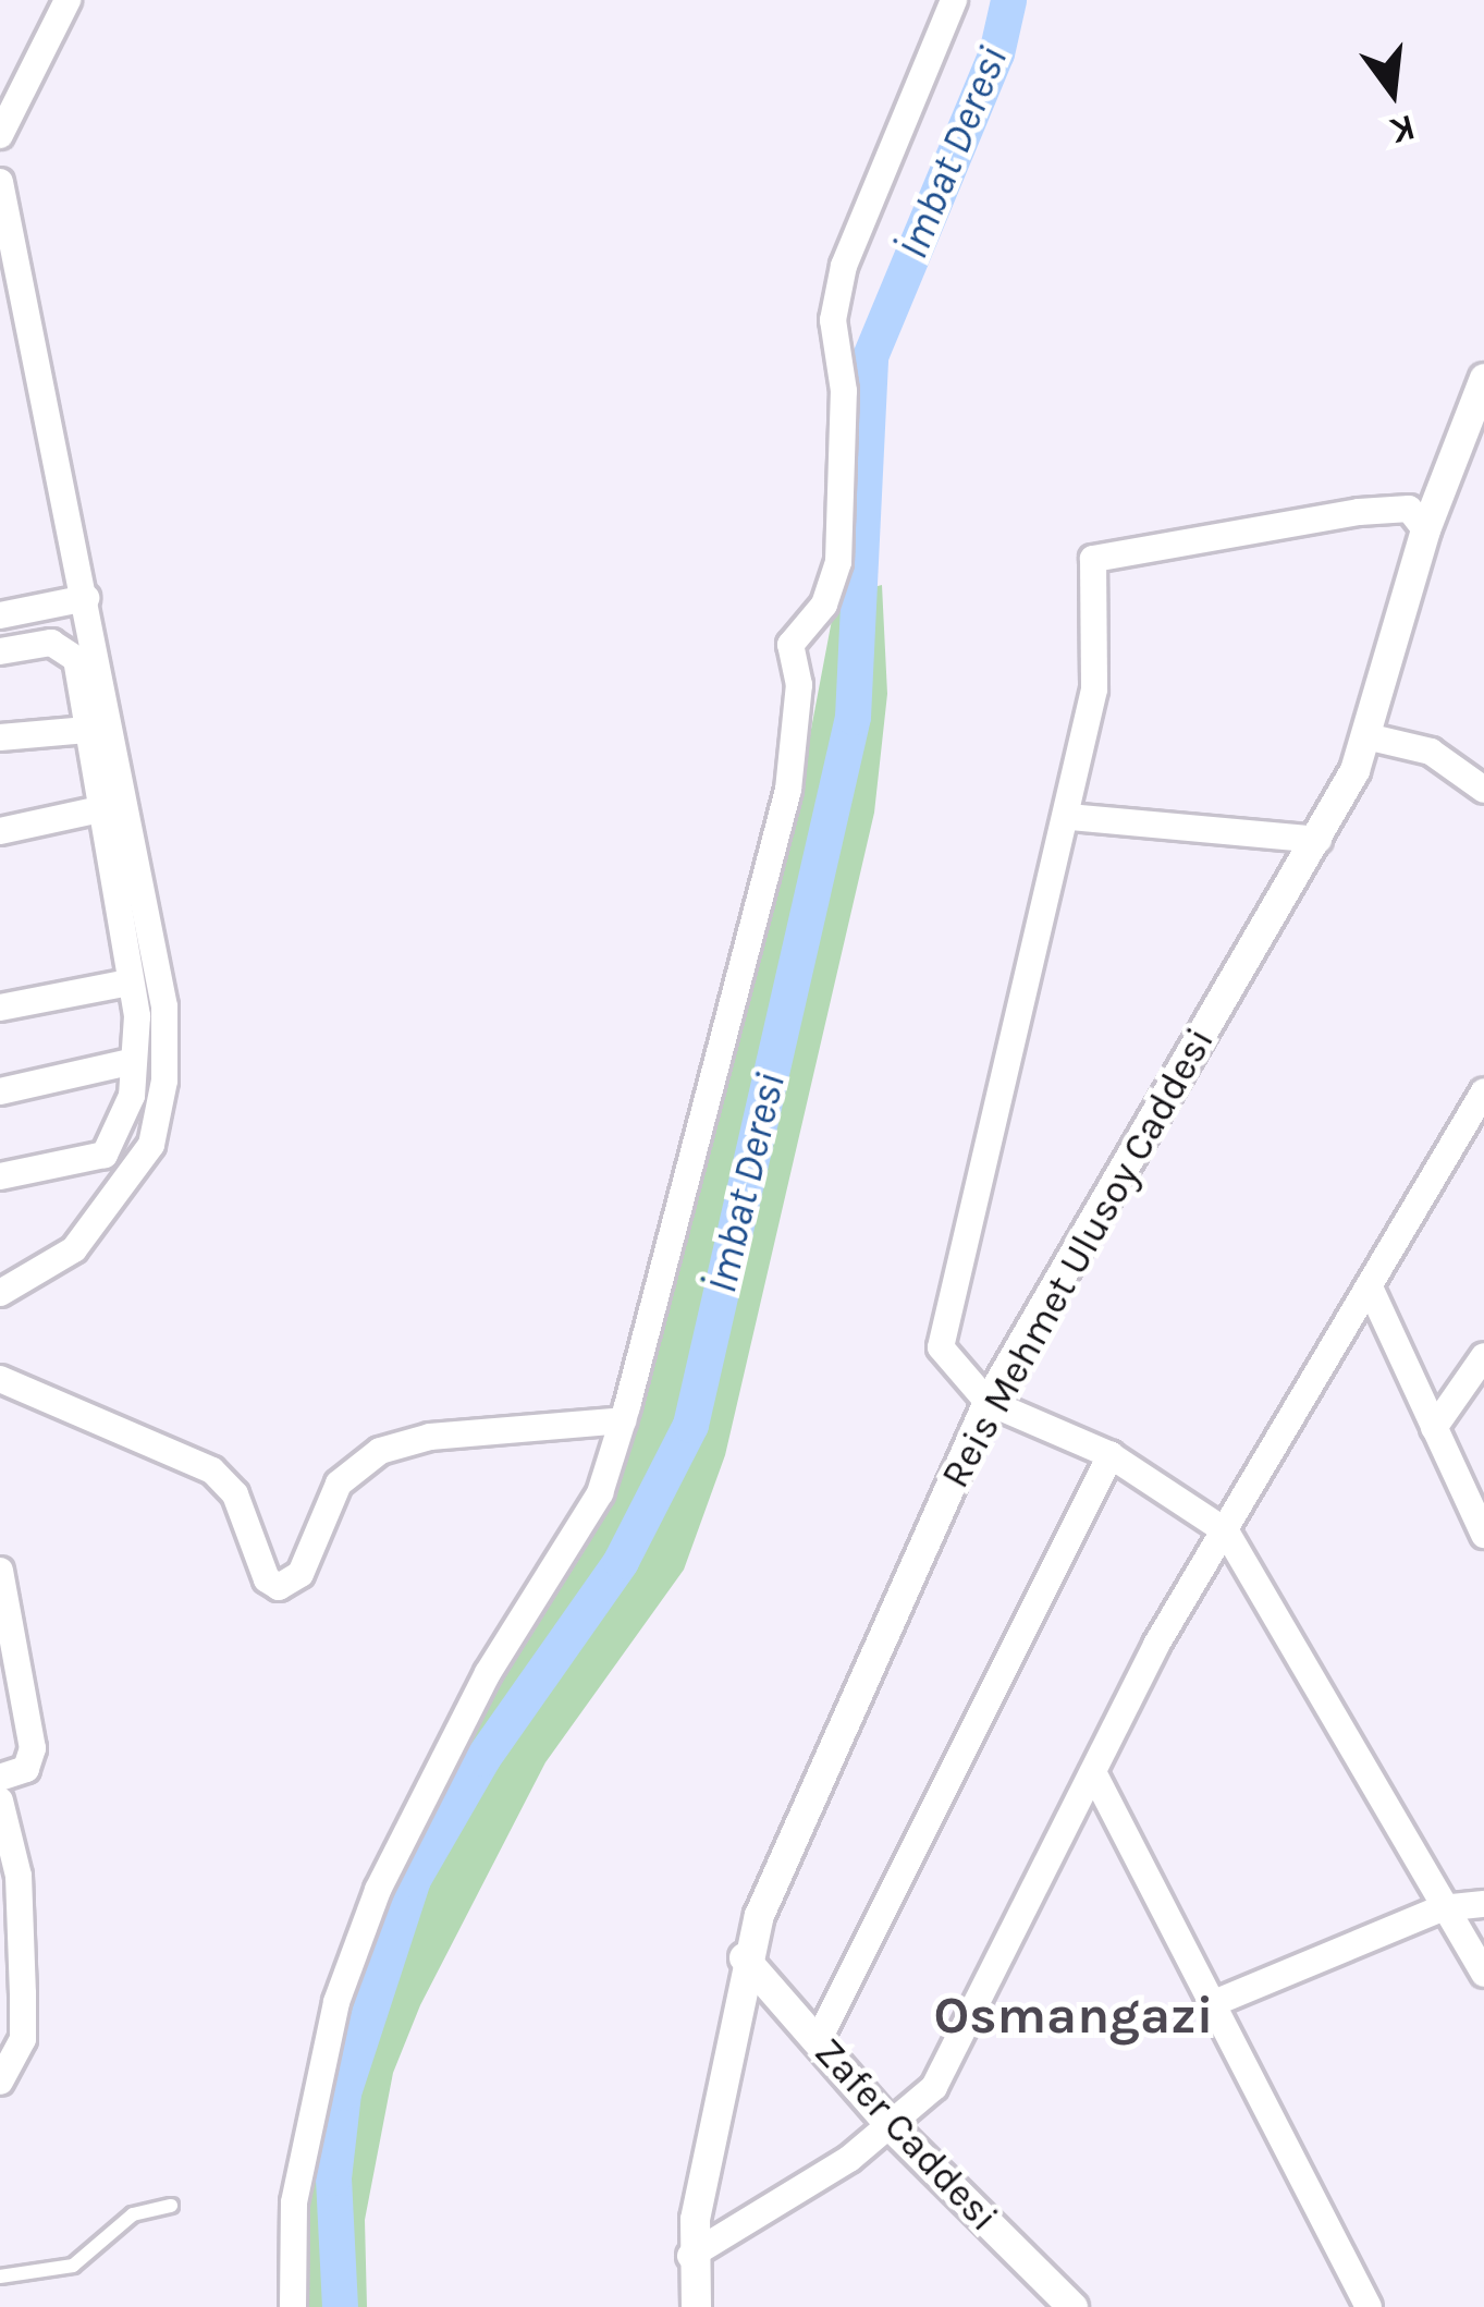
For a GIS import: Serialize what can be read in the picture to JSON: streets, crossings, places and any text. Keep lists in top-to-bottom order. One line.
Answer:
{"streets":{"street":["Reis Mehmet Ulusoy Caddesi","Zafer Caddesi"]},"crossings":[["Reis Mehmet Ulusoy Caddesi","Zafer Caddesi"]],"districts":["Osmangazi"],"water":["İmbat Deresi"],"north":"bottom"}
